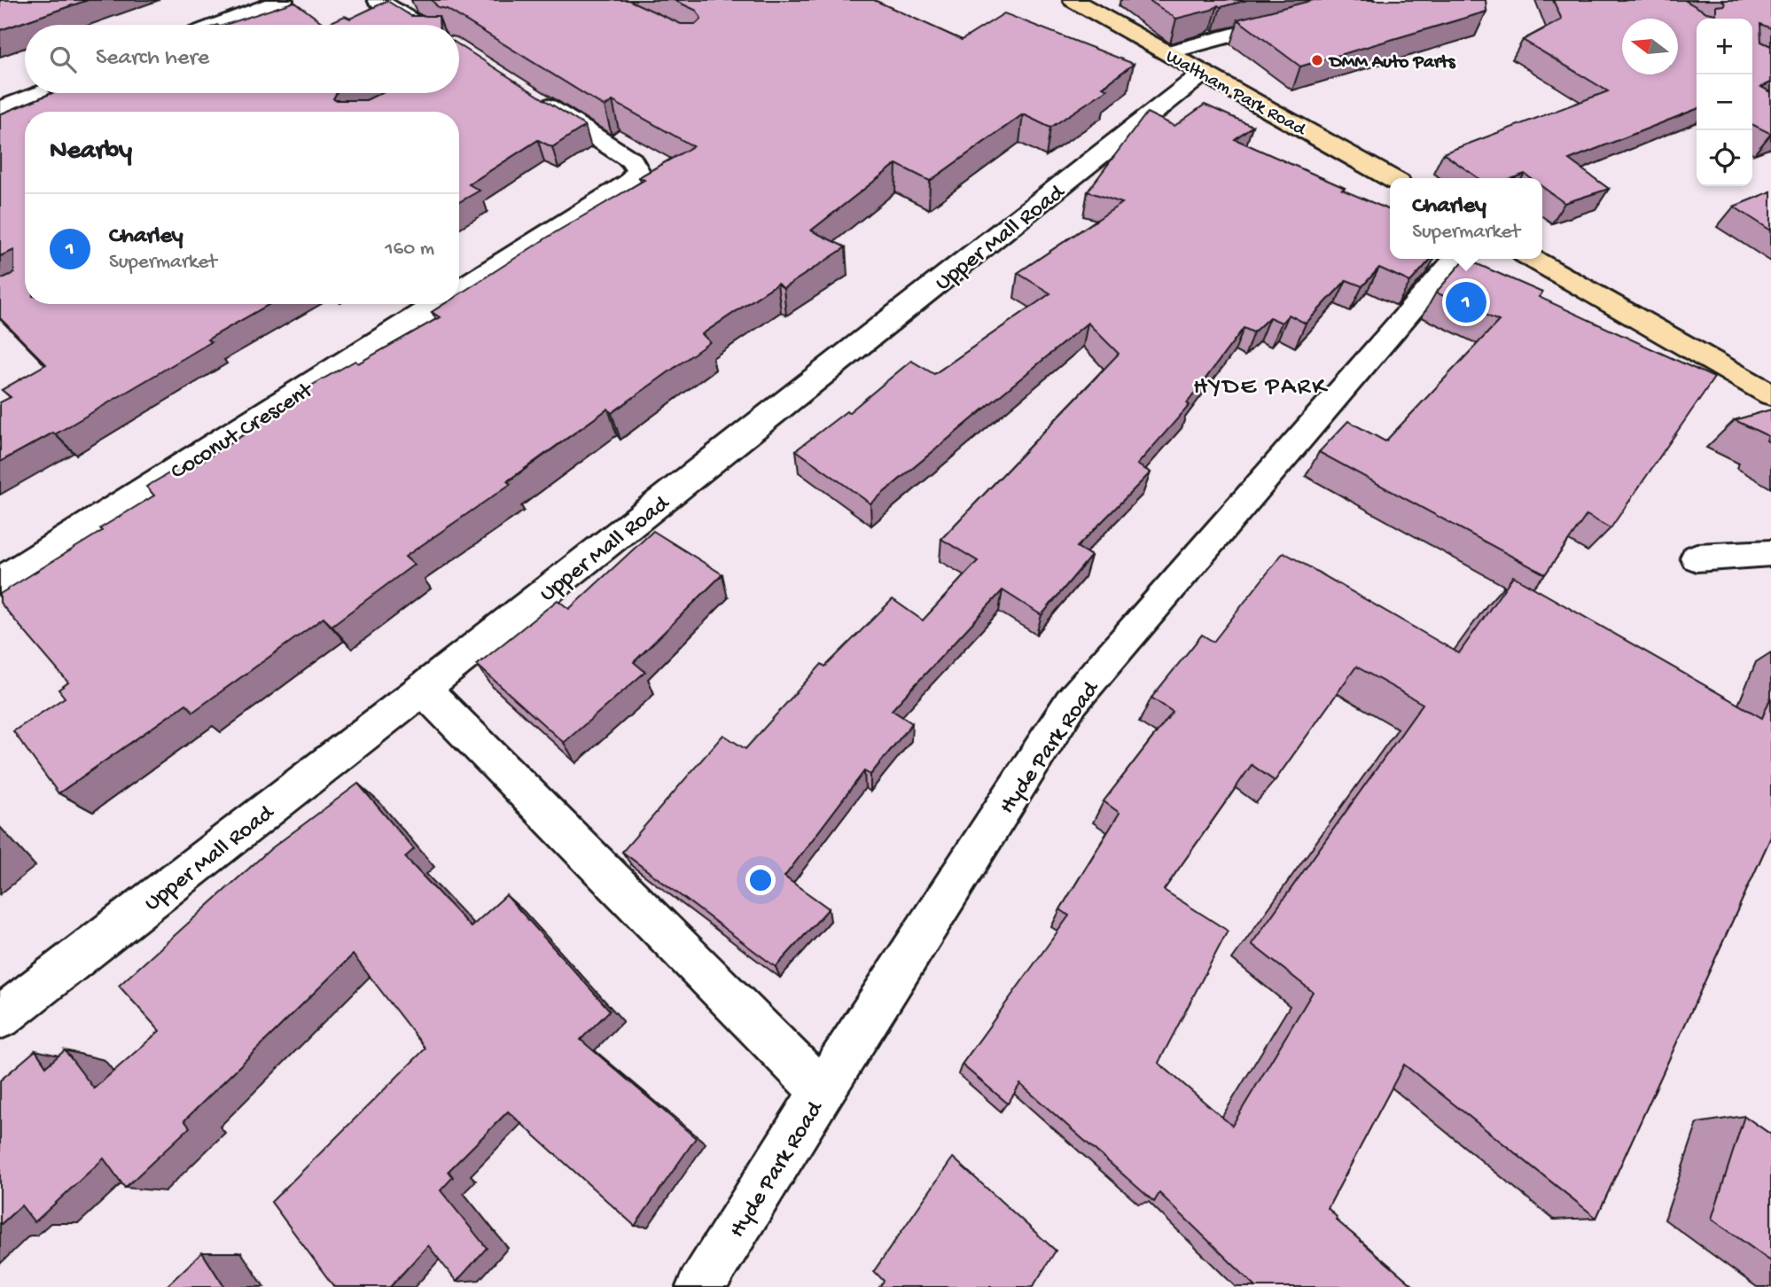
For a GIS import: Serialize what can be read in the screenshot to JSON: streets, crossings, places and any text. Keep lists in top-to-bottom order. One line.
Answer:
{"streets":{"main road":["Waltham Park Road"],"street":["Upper Mall Road","Coconut Crescent","Hyde Park Road"]},"crossings":[["Waltham Park Road","Upper Mall Road"]],"districts":["HYDE PARK"],"places":["DMM Auto Parts"],"north":"left","page":{"map_buttons":["+","−"],"search":"Search here","heading":"Nearby","popup":["Charley","Supermarket"],"list":[{"mark":"1","name":"Charley","note":"Supermarket","value":"160 m"}],"pins":"1"}}
